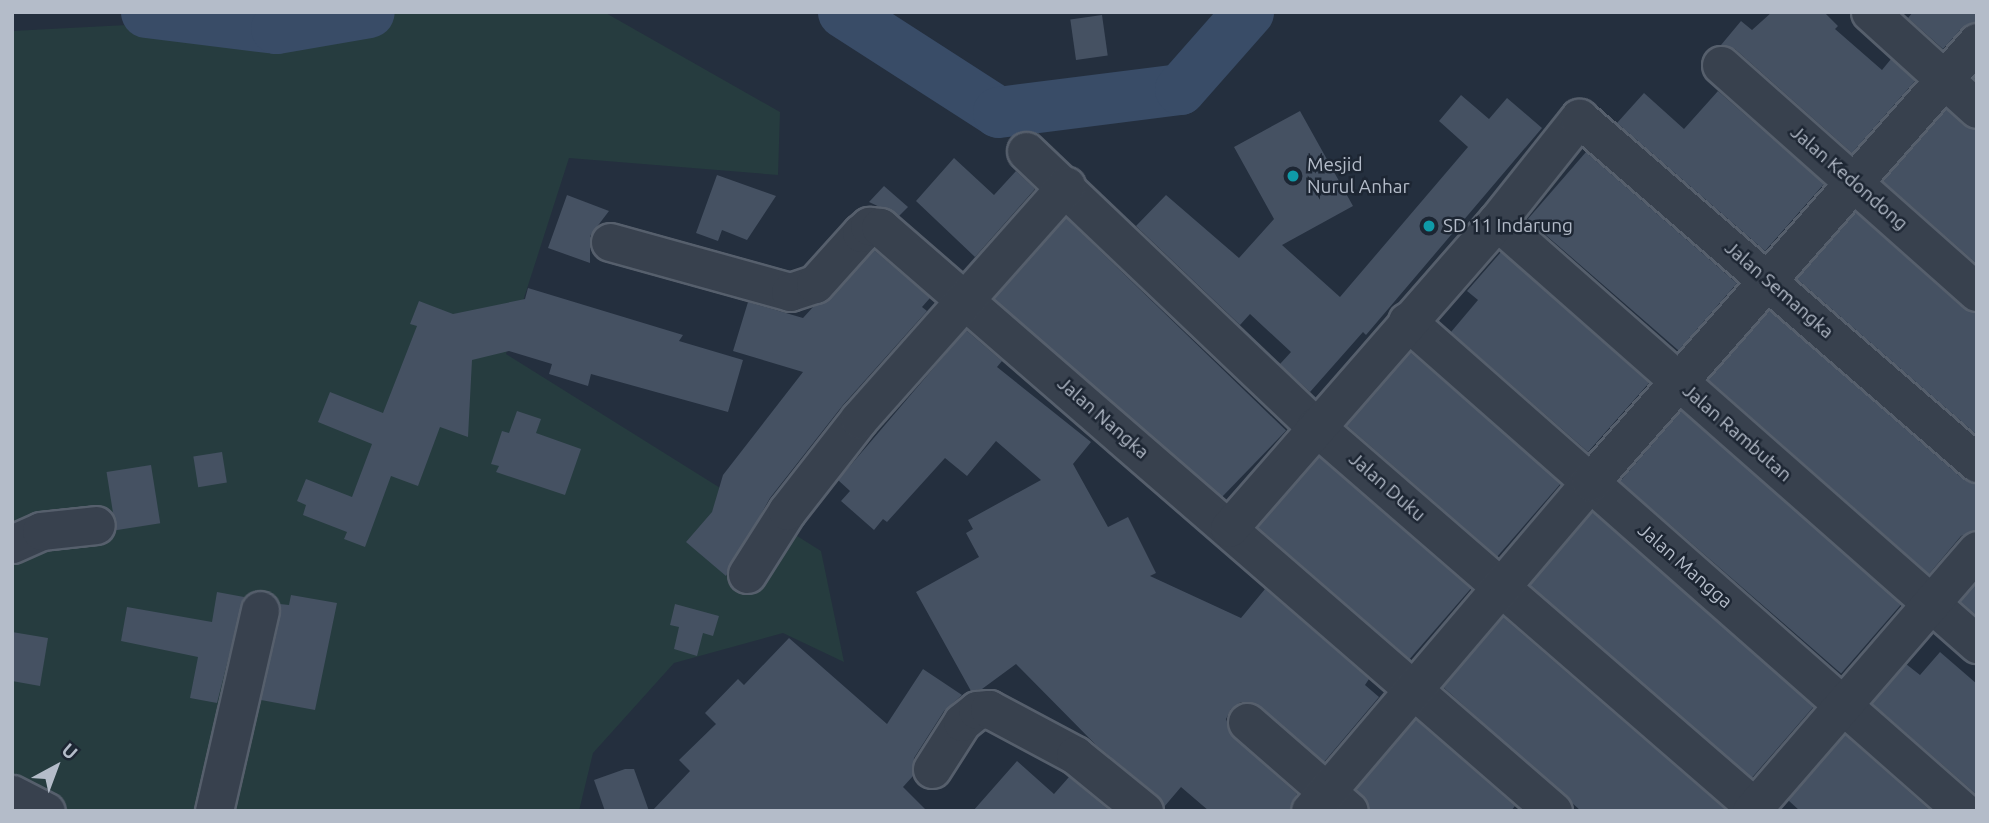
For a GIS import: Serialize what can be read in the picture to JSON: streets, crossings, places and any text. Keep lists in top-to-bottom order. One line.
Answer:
{"streets":{"street":["Jalan Kedondong","Jalan Semangka","Jalan Nangka","Jalan Rambutan","Jalan Duku","Jalan Mangga"]},"crossings":[["Jalan Semangka","Jalan Rambutan"]],"places":["Mesjid Nurul Anhar","SD 11 Indarung"],"north":"top right"}
